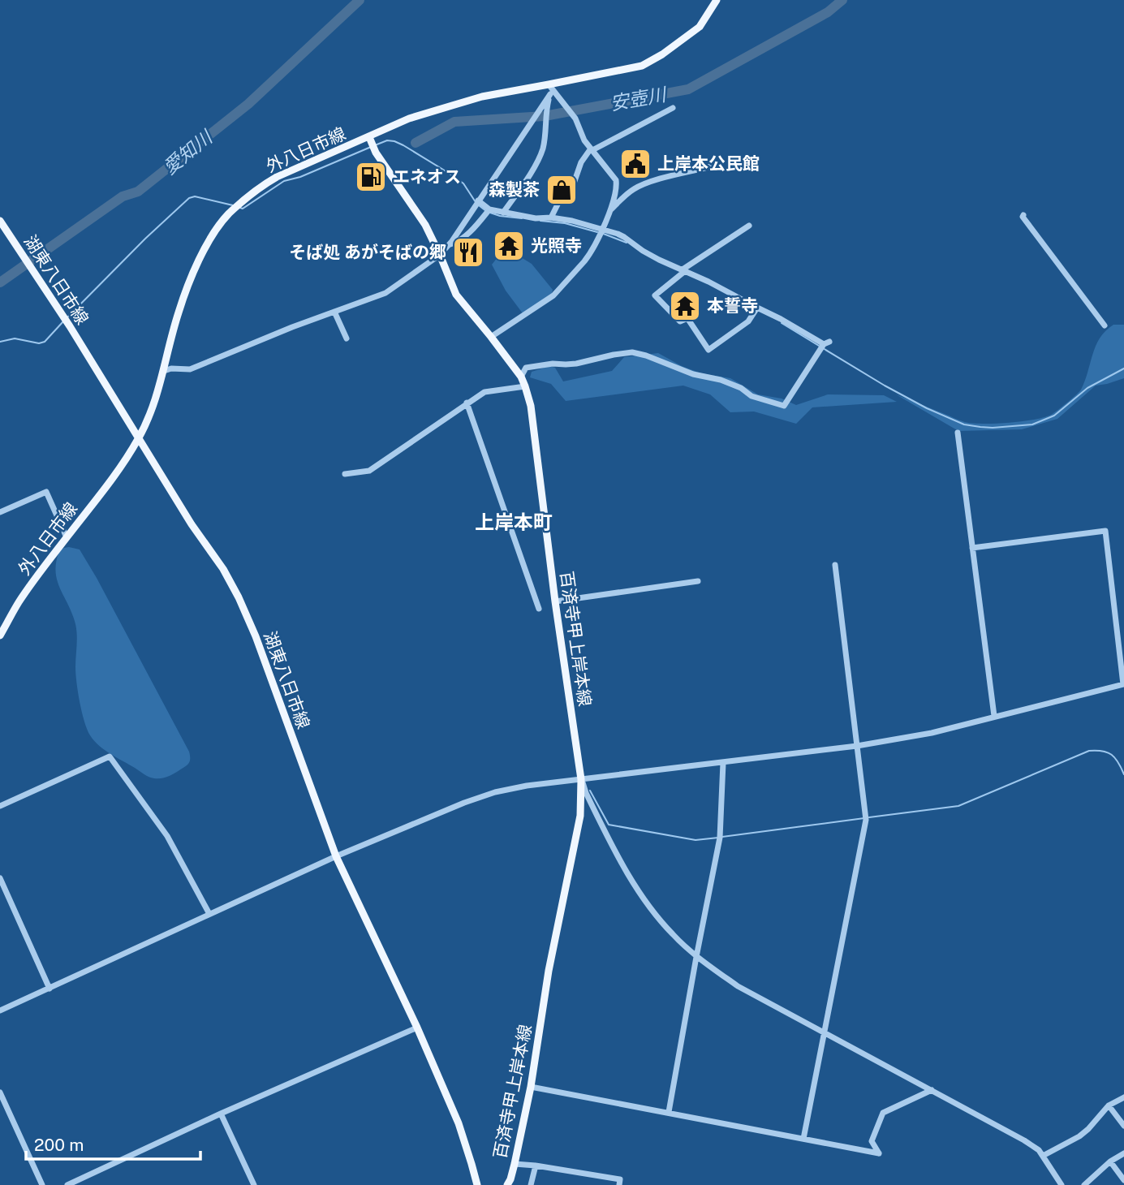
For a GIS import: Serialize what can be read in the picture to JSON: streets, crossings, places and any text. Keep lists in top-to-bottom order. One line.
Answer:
{"streets":{"main road":["外八日市線","湖東八日市線","百済寺甲上岸本線"]},"crossings":[["外八日市線","湖東八日市線"],["外八日市線","百済寺甲上岸本線"]],"districts":["上岸本町"],"water":["安壺川","愛知川"],"places":{"public building":["上岸本公民館"],"fuel station":["エネオス"],"shop":["森製茶"],"temple":["光照寺","本誓寺"],"restaurant":["そば処 あがそばの郷"]},"scale_bar":"200 m"}
